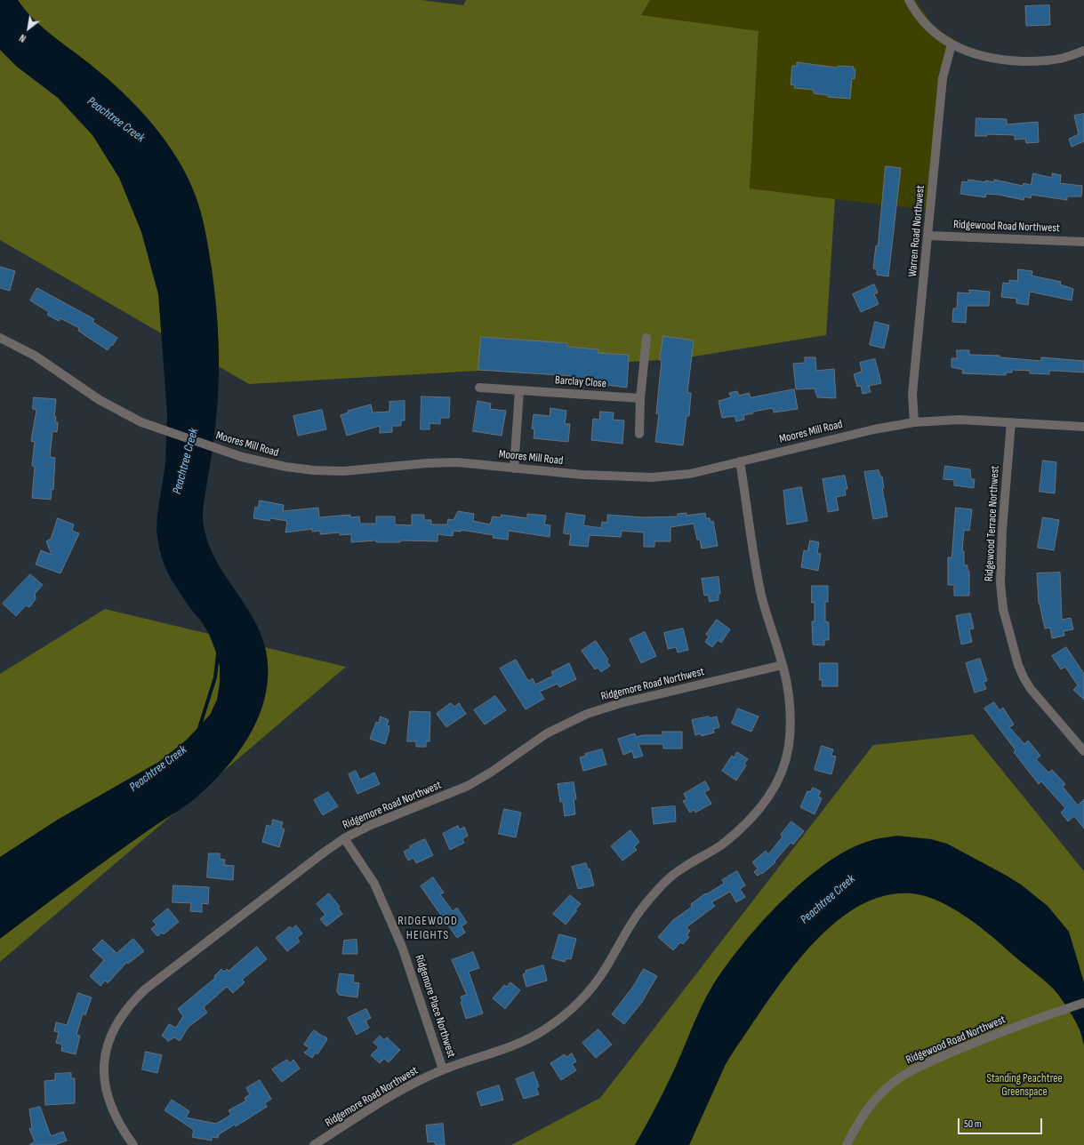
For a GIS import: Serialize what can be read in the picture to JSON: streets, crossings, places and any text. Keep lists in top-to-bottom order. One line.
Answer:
{"streets":{"street":["Ridgewood Road Northwest","Warren Road Northwest","Barclay Close","Moores Mill Road","Ridgewood Terrace Northwest","Ridgemore Road Northwest","Ridgemore Place Northwest"]},"crossings":[["Ridgewood Road Northwest","Warren Road Northwest"],["Warren Road Northwest","Moores Mill Road"],["Moores Mill Road","Ridgewood Terrace Northwest"],["Moores Mill Road","Ridgemore Road Northwest"],["Ridgemore Road Northwest","Ridgemore Place Northwest"]],"districts":["RIDGEWOOD HEIGHTS"],"water":["Peachtree Creek"],"parks":["Standing Peachtree Greenspace"],"scale_bar":"50 m","north":"bottom left"}
